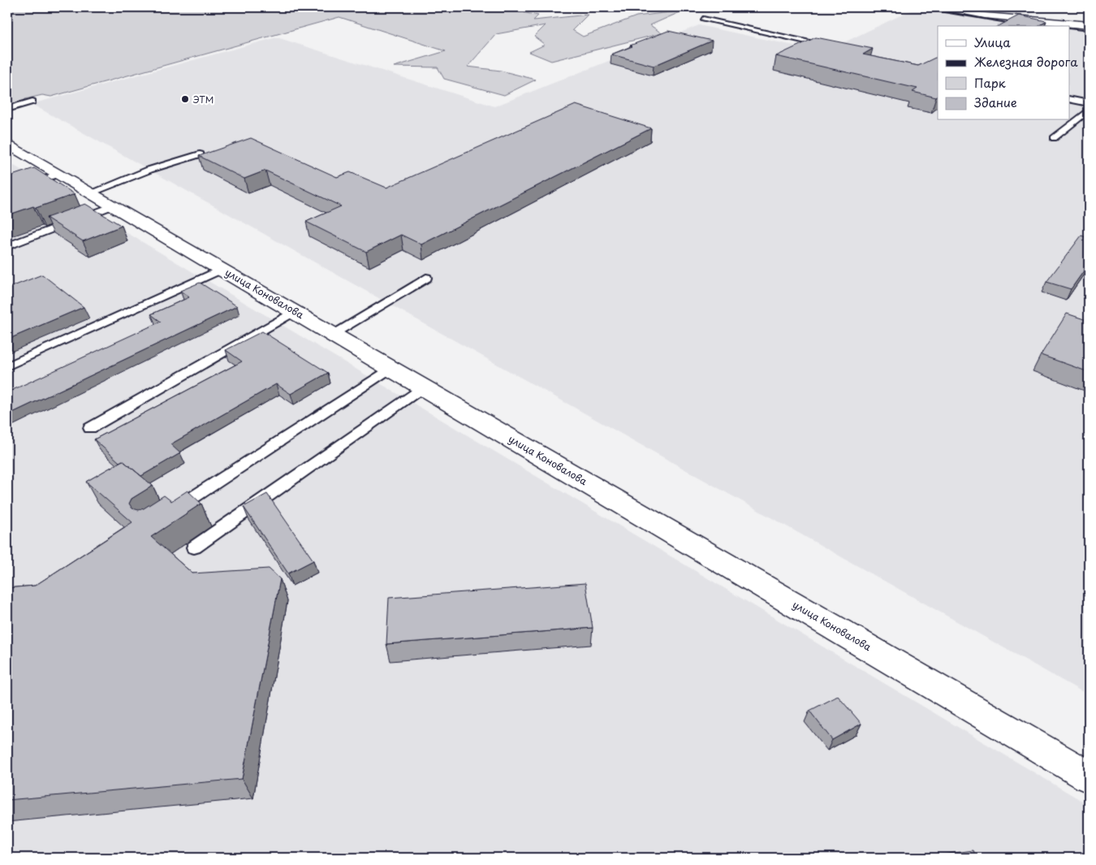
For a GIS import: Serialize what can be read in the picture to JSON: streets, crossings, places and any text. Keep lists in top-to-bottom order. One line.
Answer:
{"streets":{"street":["улица Коновалова"]},"places":["ЭТМ"],"legend":["Улица","Железная дорога","Парк","Здание"]}
